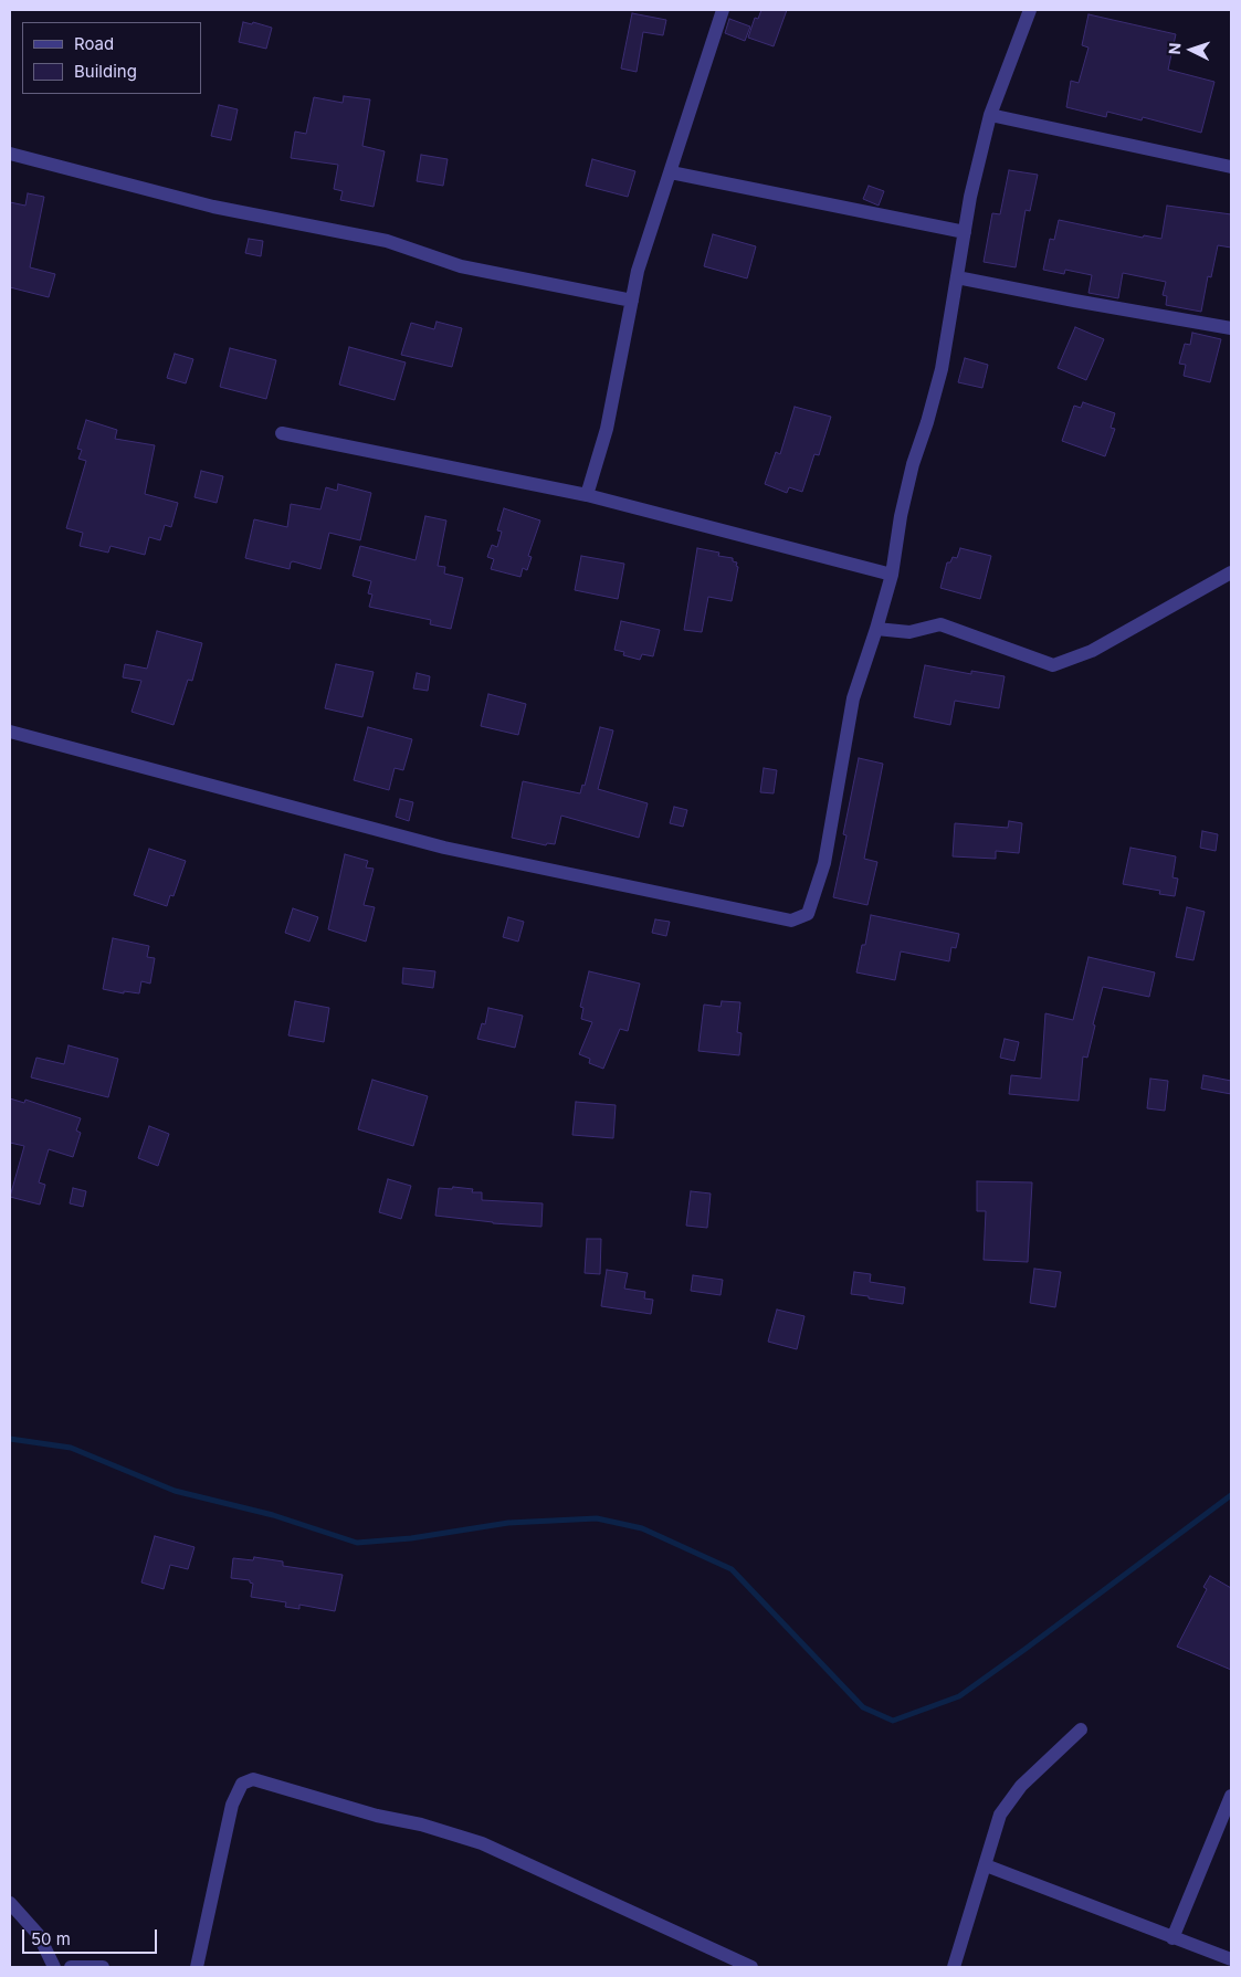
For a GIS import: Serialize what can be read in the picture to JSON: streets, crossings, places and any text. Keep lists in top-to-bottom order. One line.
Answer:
{"legend":["Road","Building"],"scale_bar":"50 m","north":"left"}
